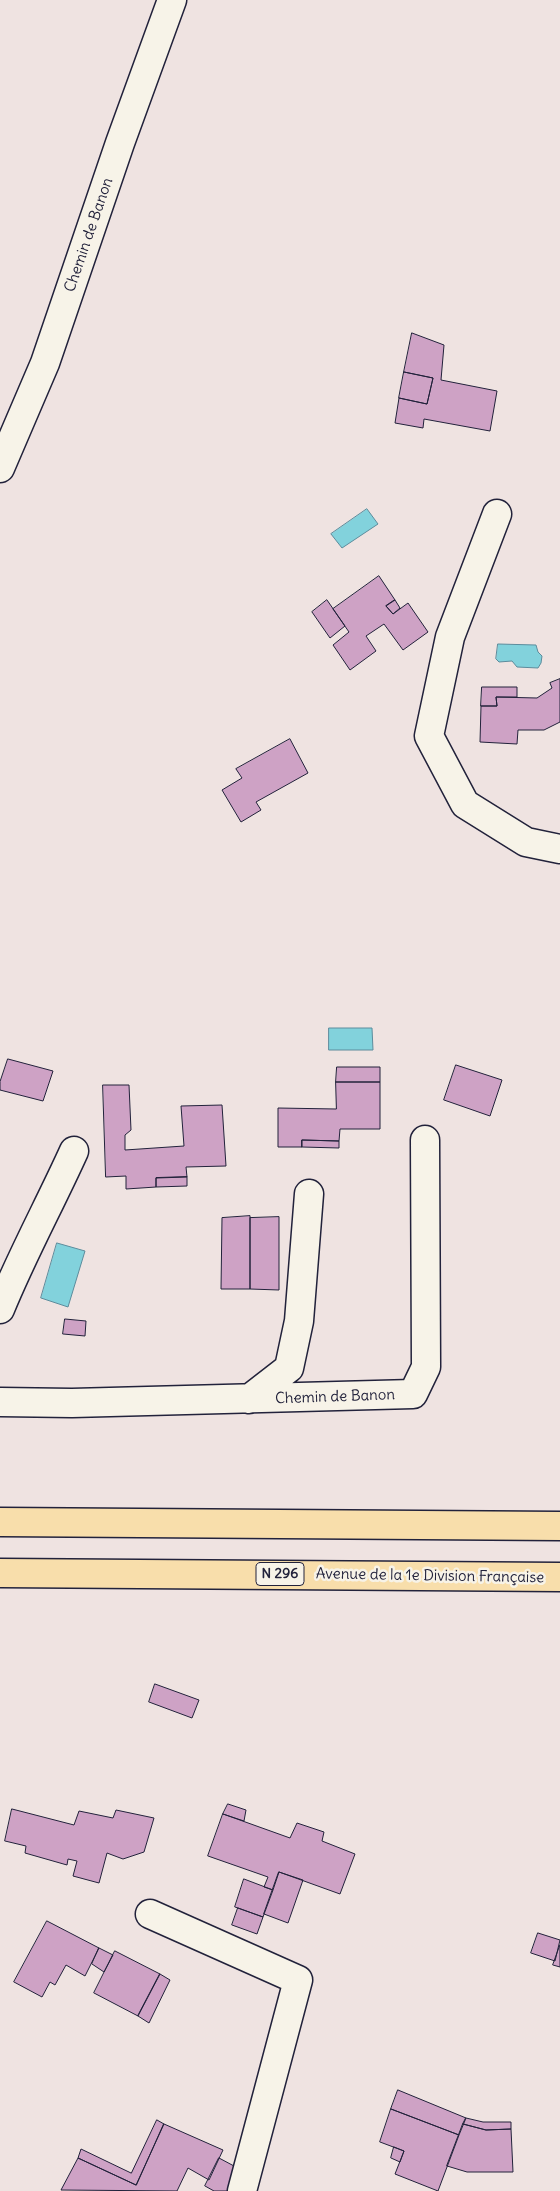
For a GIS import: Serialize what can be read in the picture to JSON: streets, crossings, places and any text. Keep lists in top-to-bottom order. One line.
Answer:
{"streets":{"highway":["N 296","Avenue de la 1e Division Française"],"street":["Chemin de Banon"]}}
